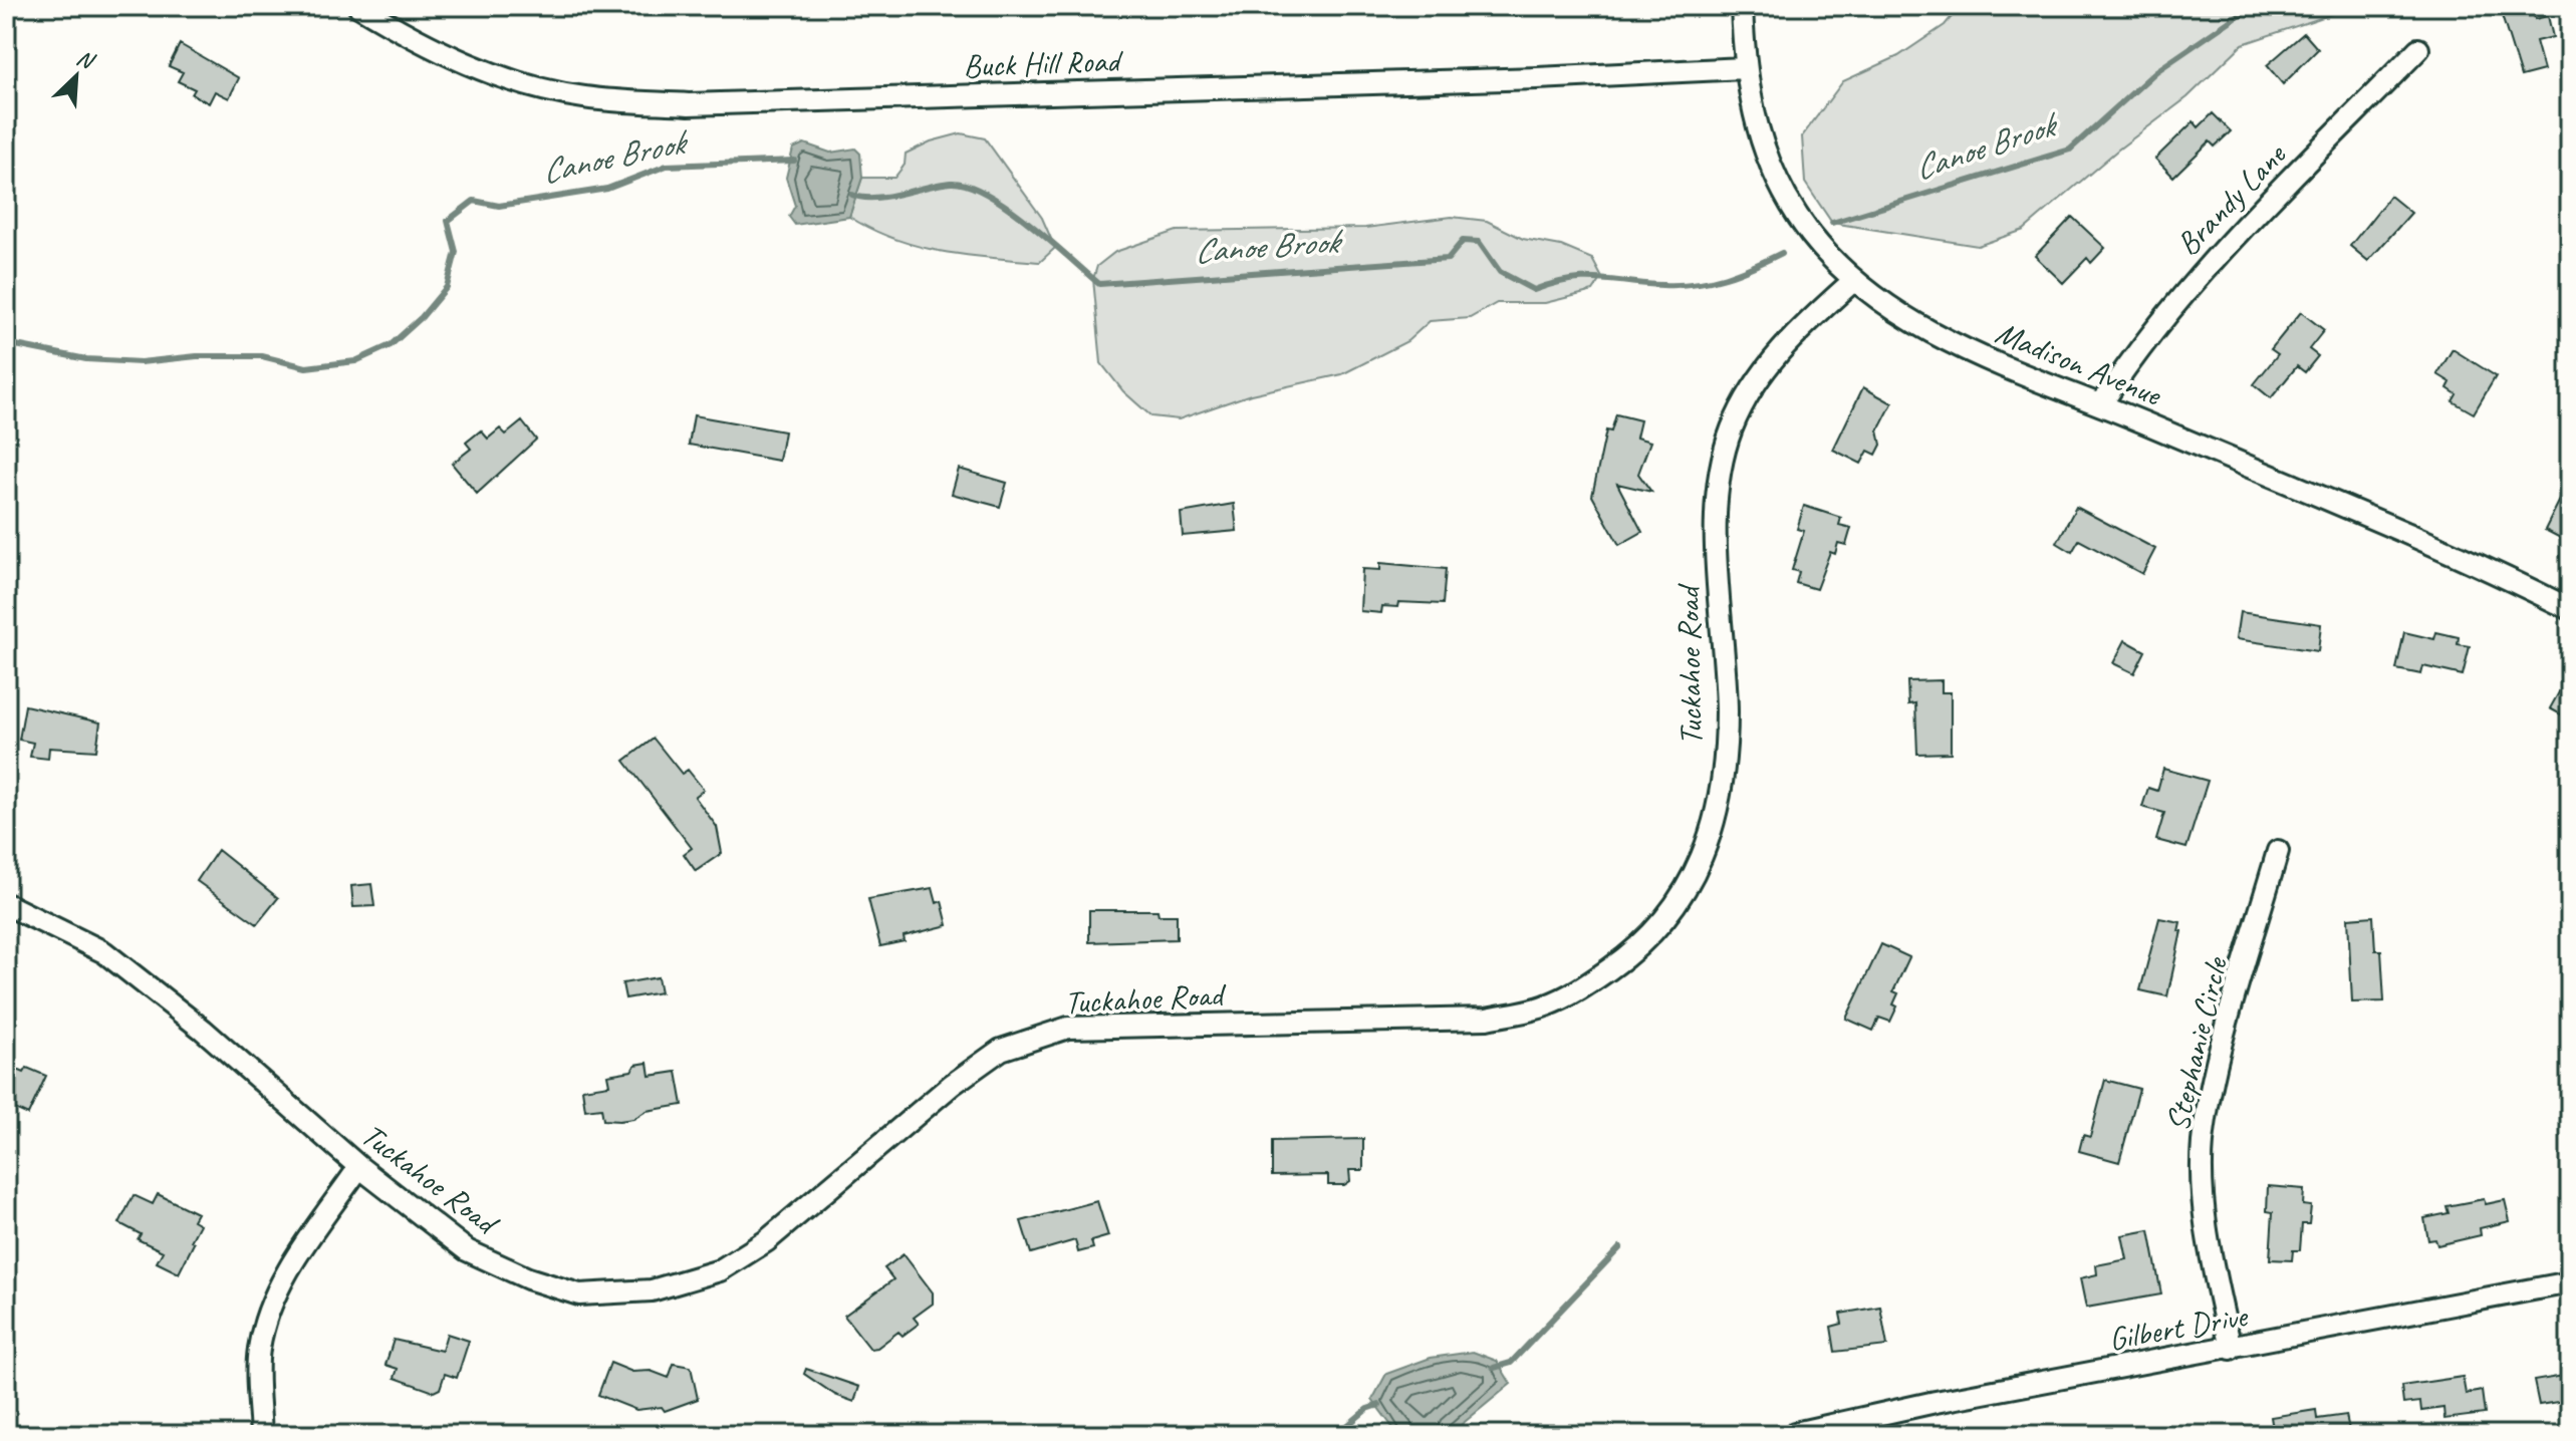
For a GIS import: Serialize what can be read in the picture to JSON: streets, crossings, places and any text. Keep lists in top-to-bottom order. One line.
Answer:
{"streets":{"street":["Buck Hill Road","Brandy Lane","Madison Avenue","Tuckahoe Road","Stephanie Circle","Gilbert Drive"]},"crossings":[["Buck Hill Road","Madison Avenue"],["Brandy Lane","Madison Avenue"],["Madison Avenue","Tuckahoe Road"],["Stephanie Circle","Gilbert Drive"]],"water":["Canoe Brook"],"north":"top right"}
